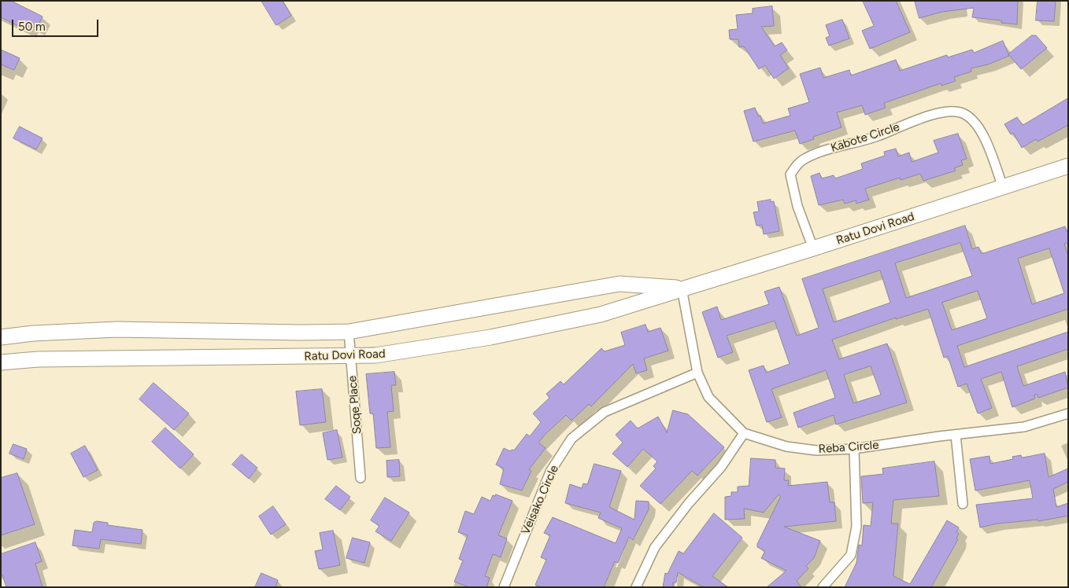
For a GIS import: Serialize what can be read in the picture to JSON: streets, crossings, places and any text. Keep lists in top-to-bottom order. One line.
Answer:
{"streets":{"main road":["Ratu Dovi Road"],"street":["Kabote Circle","Soqe Place","Reba Circle","Veisako Circle"]},"crossings":[["Kabote Circle","Ratu Dovi Road"],["Ratu Dovi Road","Soqe Place"],["Ratu Dovi Road","Reba Circle"],["Reba Circle","Veisako Circle"]],"scale_bar":"50 m"}
